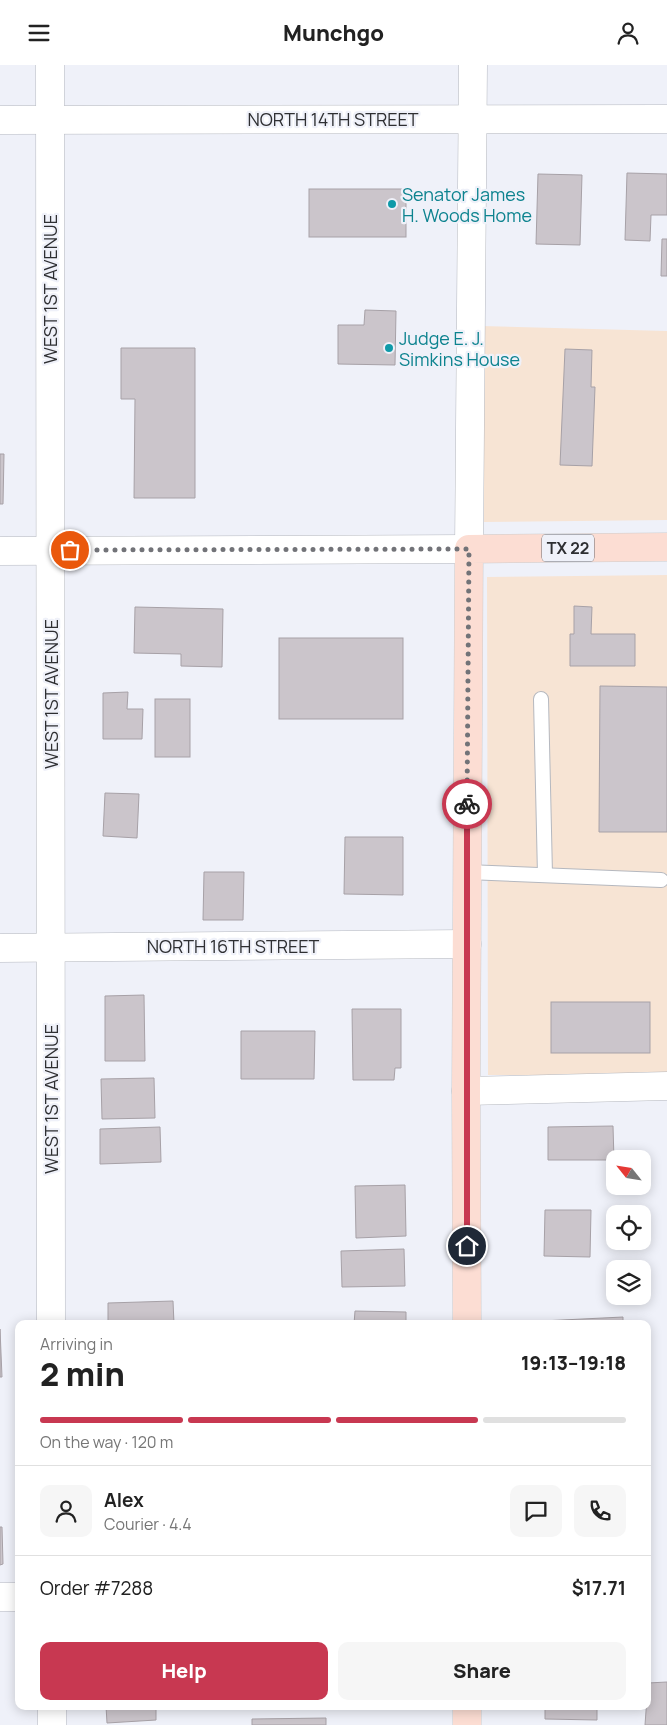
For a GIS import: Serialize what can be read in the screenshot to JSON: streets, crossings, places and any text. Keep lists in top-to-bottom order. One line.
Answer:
{"streets":{"main road":["TX 22"],"street":["NORTH 14TH STREET","WEST 1ST AVENUE","NORTH 16TH STREET"]},"crossings":[["NORTH 14TH STREET","WEST 1ST AVENUE"],["WEST 1ST AVENUE","NORTH 16TH STREET"]],"places":["Senator James H. Woods Home","Judge E. J. Simkins House"],"north":"top left","page":{"header":"Munchgo","heading":["2 min","Arriving in","19:13–19:18"],"panel":["Alex","Courier · 4.4","Order #7288","$17.71"],"bar":"On the way · 120 m","buttons":["Help","Share"]}}
